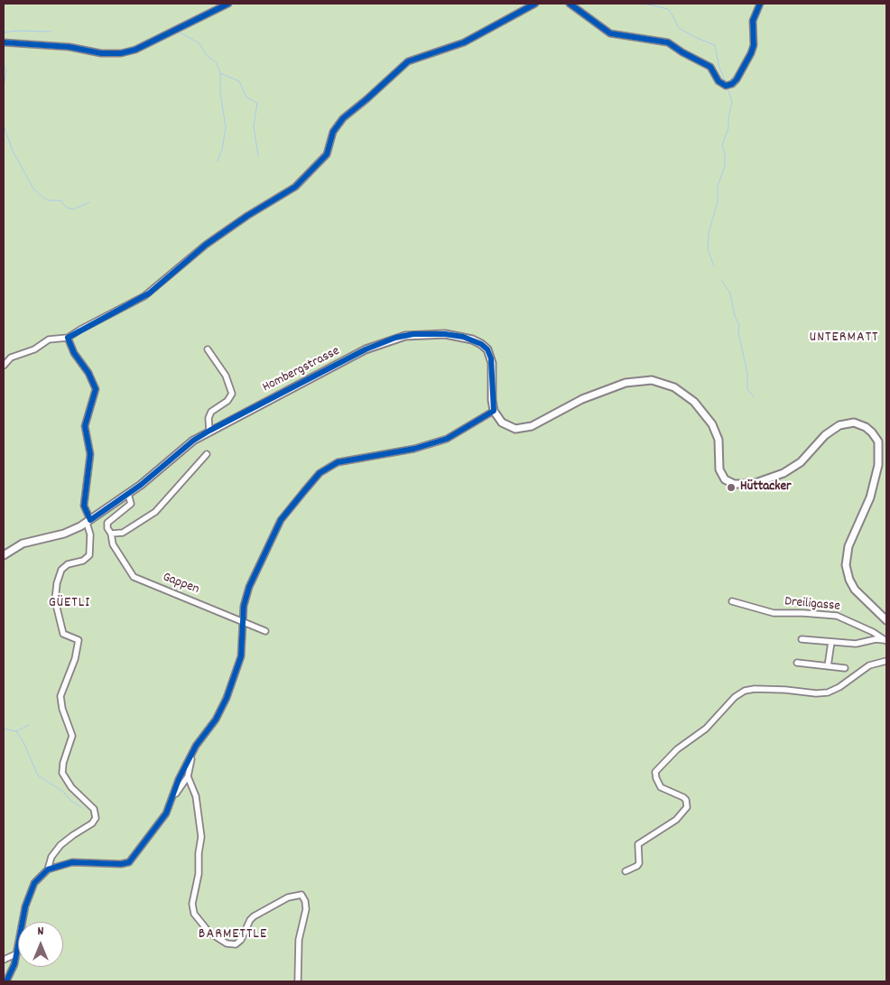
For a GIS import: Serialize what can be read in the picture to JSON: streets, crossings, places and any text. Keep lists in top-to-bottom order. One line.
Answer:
{"streets":{"street":["Hombergstrasse","Gappen","Dreiligasse"]},"districts":["UNTERMATT","GÜETLI","BARMETTLE"],"places":["Hüttacker"],"north":"top"}
